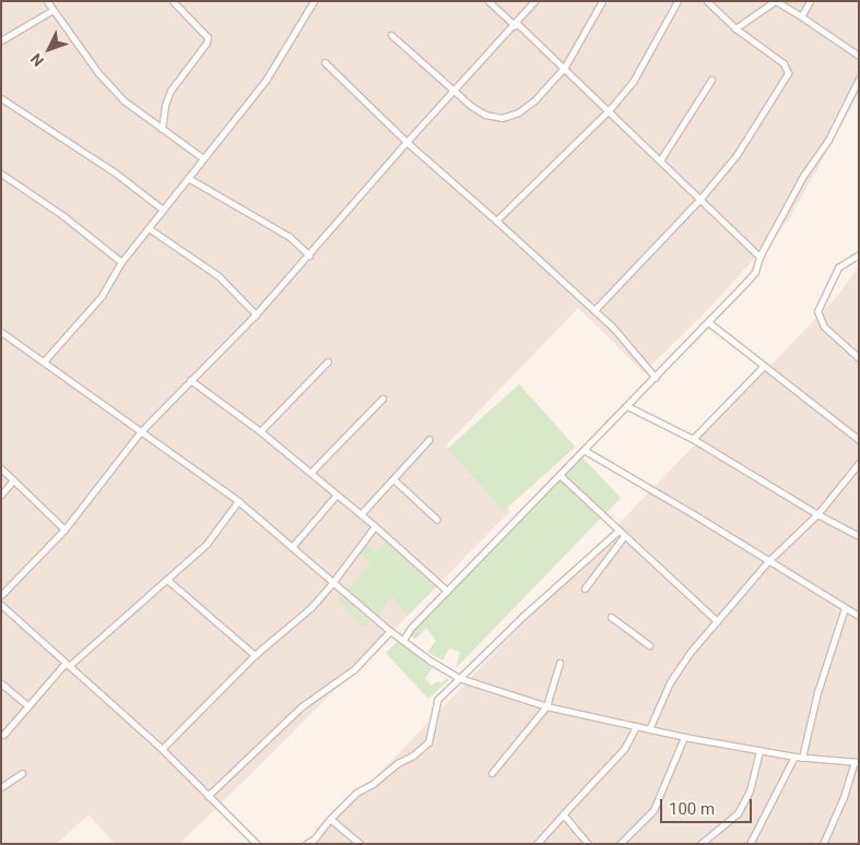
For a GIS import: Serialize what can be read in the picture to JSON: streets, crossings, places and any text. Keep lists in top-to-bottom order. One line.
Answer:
{"scale_bar":"100 m","north":"bottom left"}
